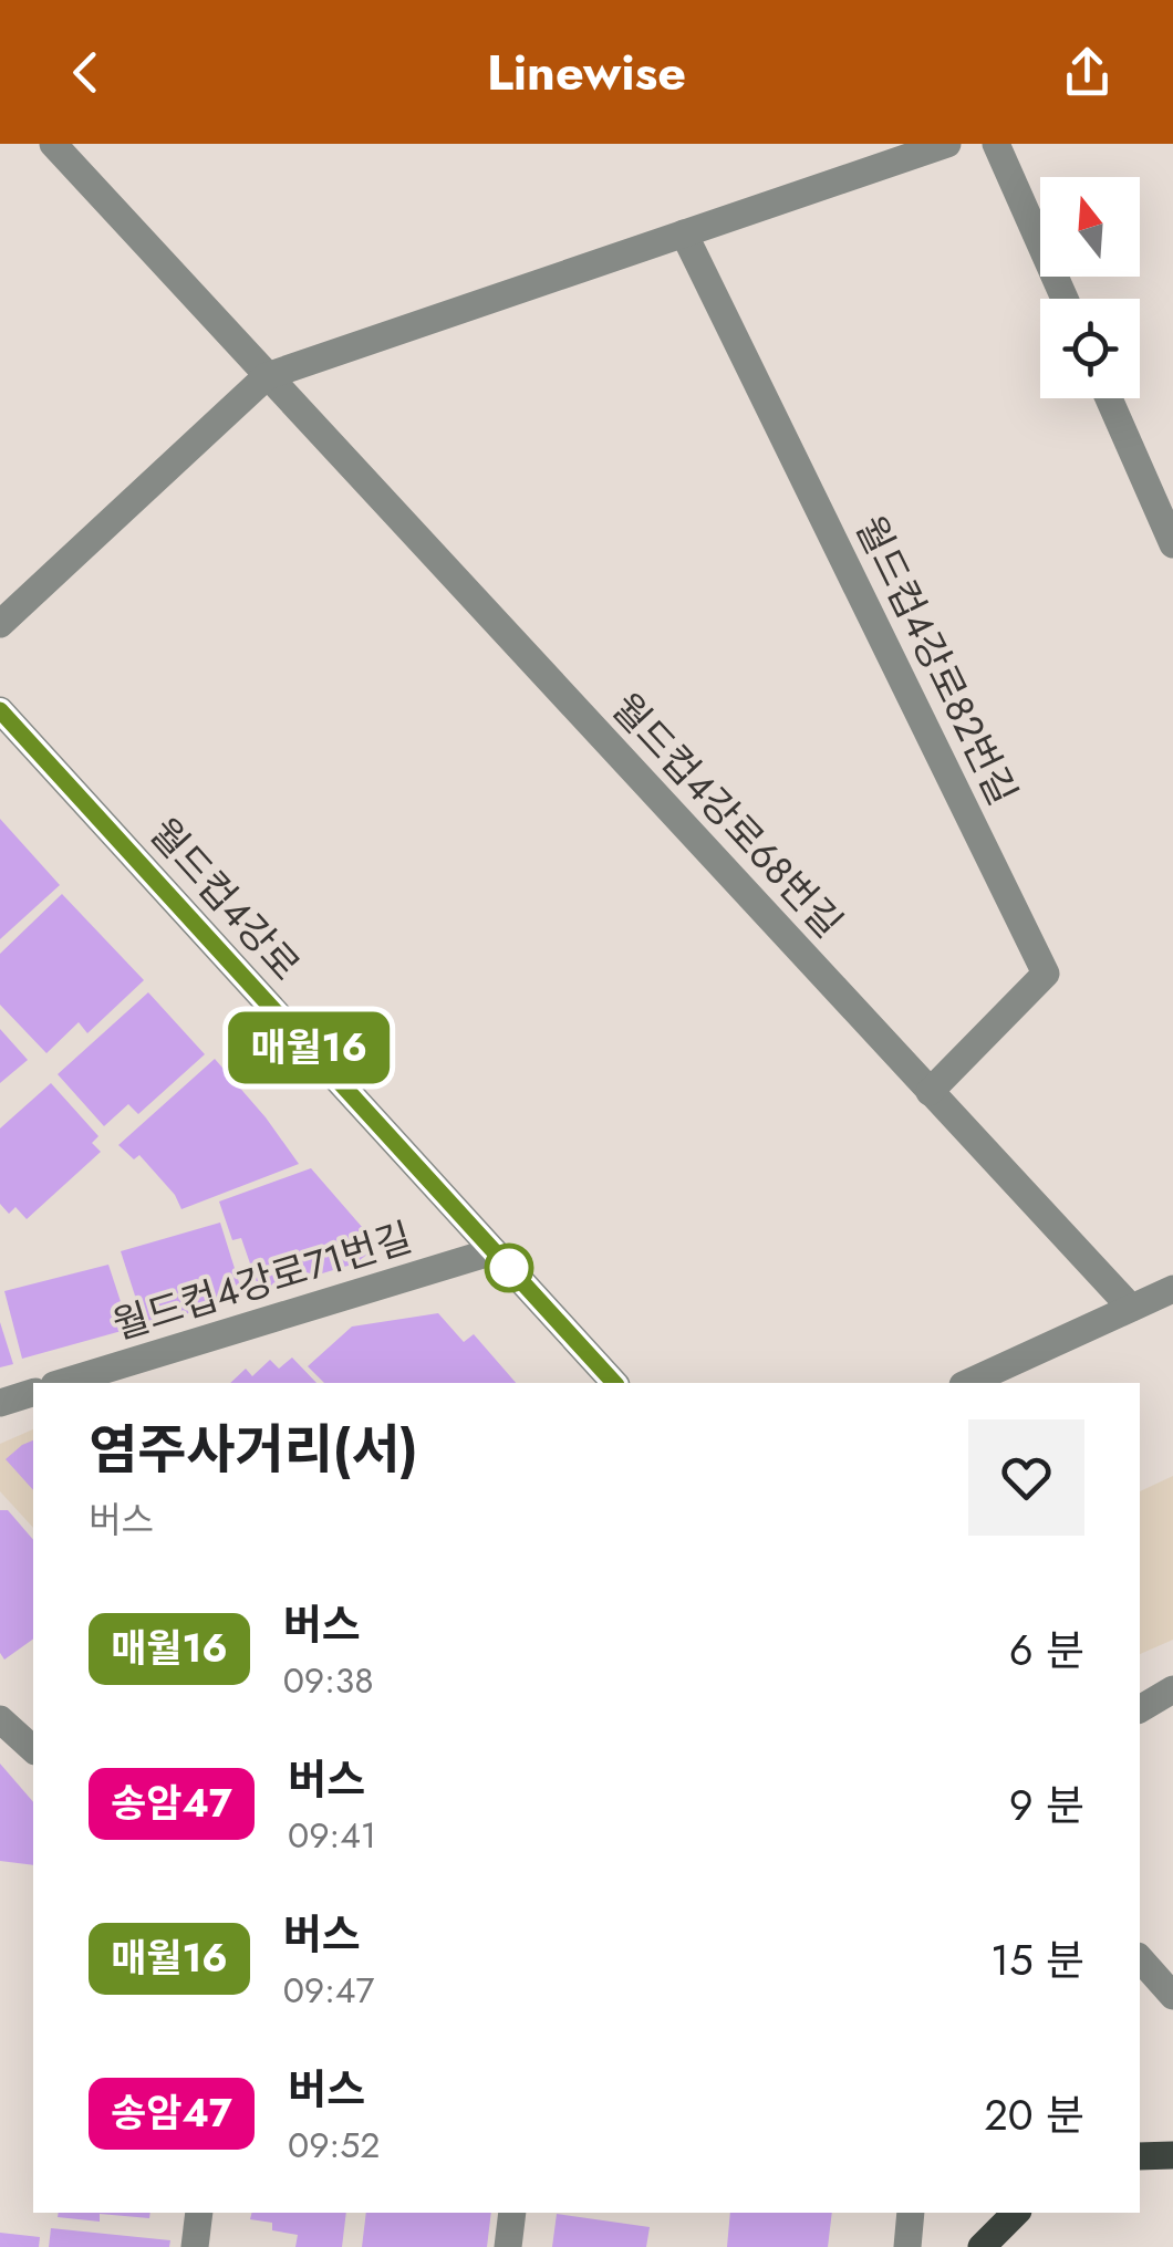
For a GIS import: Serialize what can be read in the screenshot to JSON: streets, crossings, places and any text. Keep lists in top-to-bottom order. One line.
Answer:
{"streets":{"street":["월드컵4강로82번길","월드컵4강로68번길","월드컵4강로","월드컵4강로71번길"]},"crossings":[["월드컵4강로82번길","월드컵4강로68번길"],["월드컵4강로","월드컵4강로71번길"]],"lines":["bus line 매월16"],"north":"top","page":{"header":"Linewise","on_map":"매월16","heading":["염주사거리(서)","버스"],"list":[{"mark":"매월16","name":"버스","note":"09:38","value":"6 분"},{"mark":"송암47","name":"버스","note":"09:41","value":"9 분"},{"mark":"매월16","name":"버스","note":"09:47","value":"15 분"},{"mark":"송암47","name":"버스","note":"09:52","value":"20 분"}]}}
